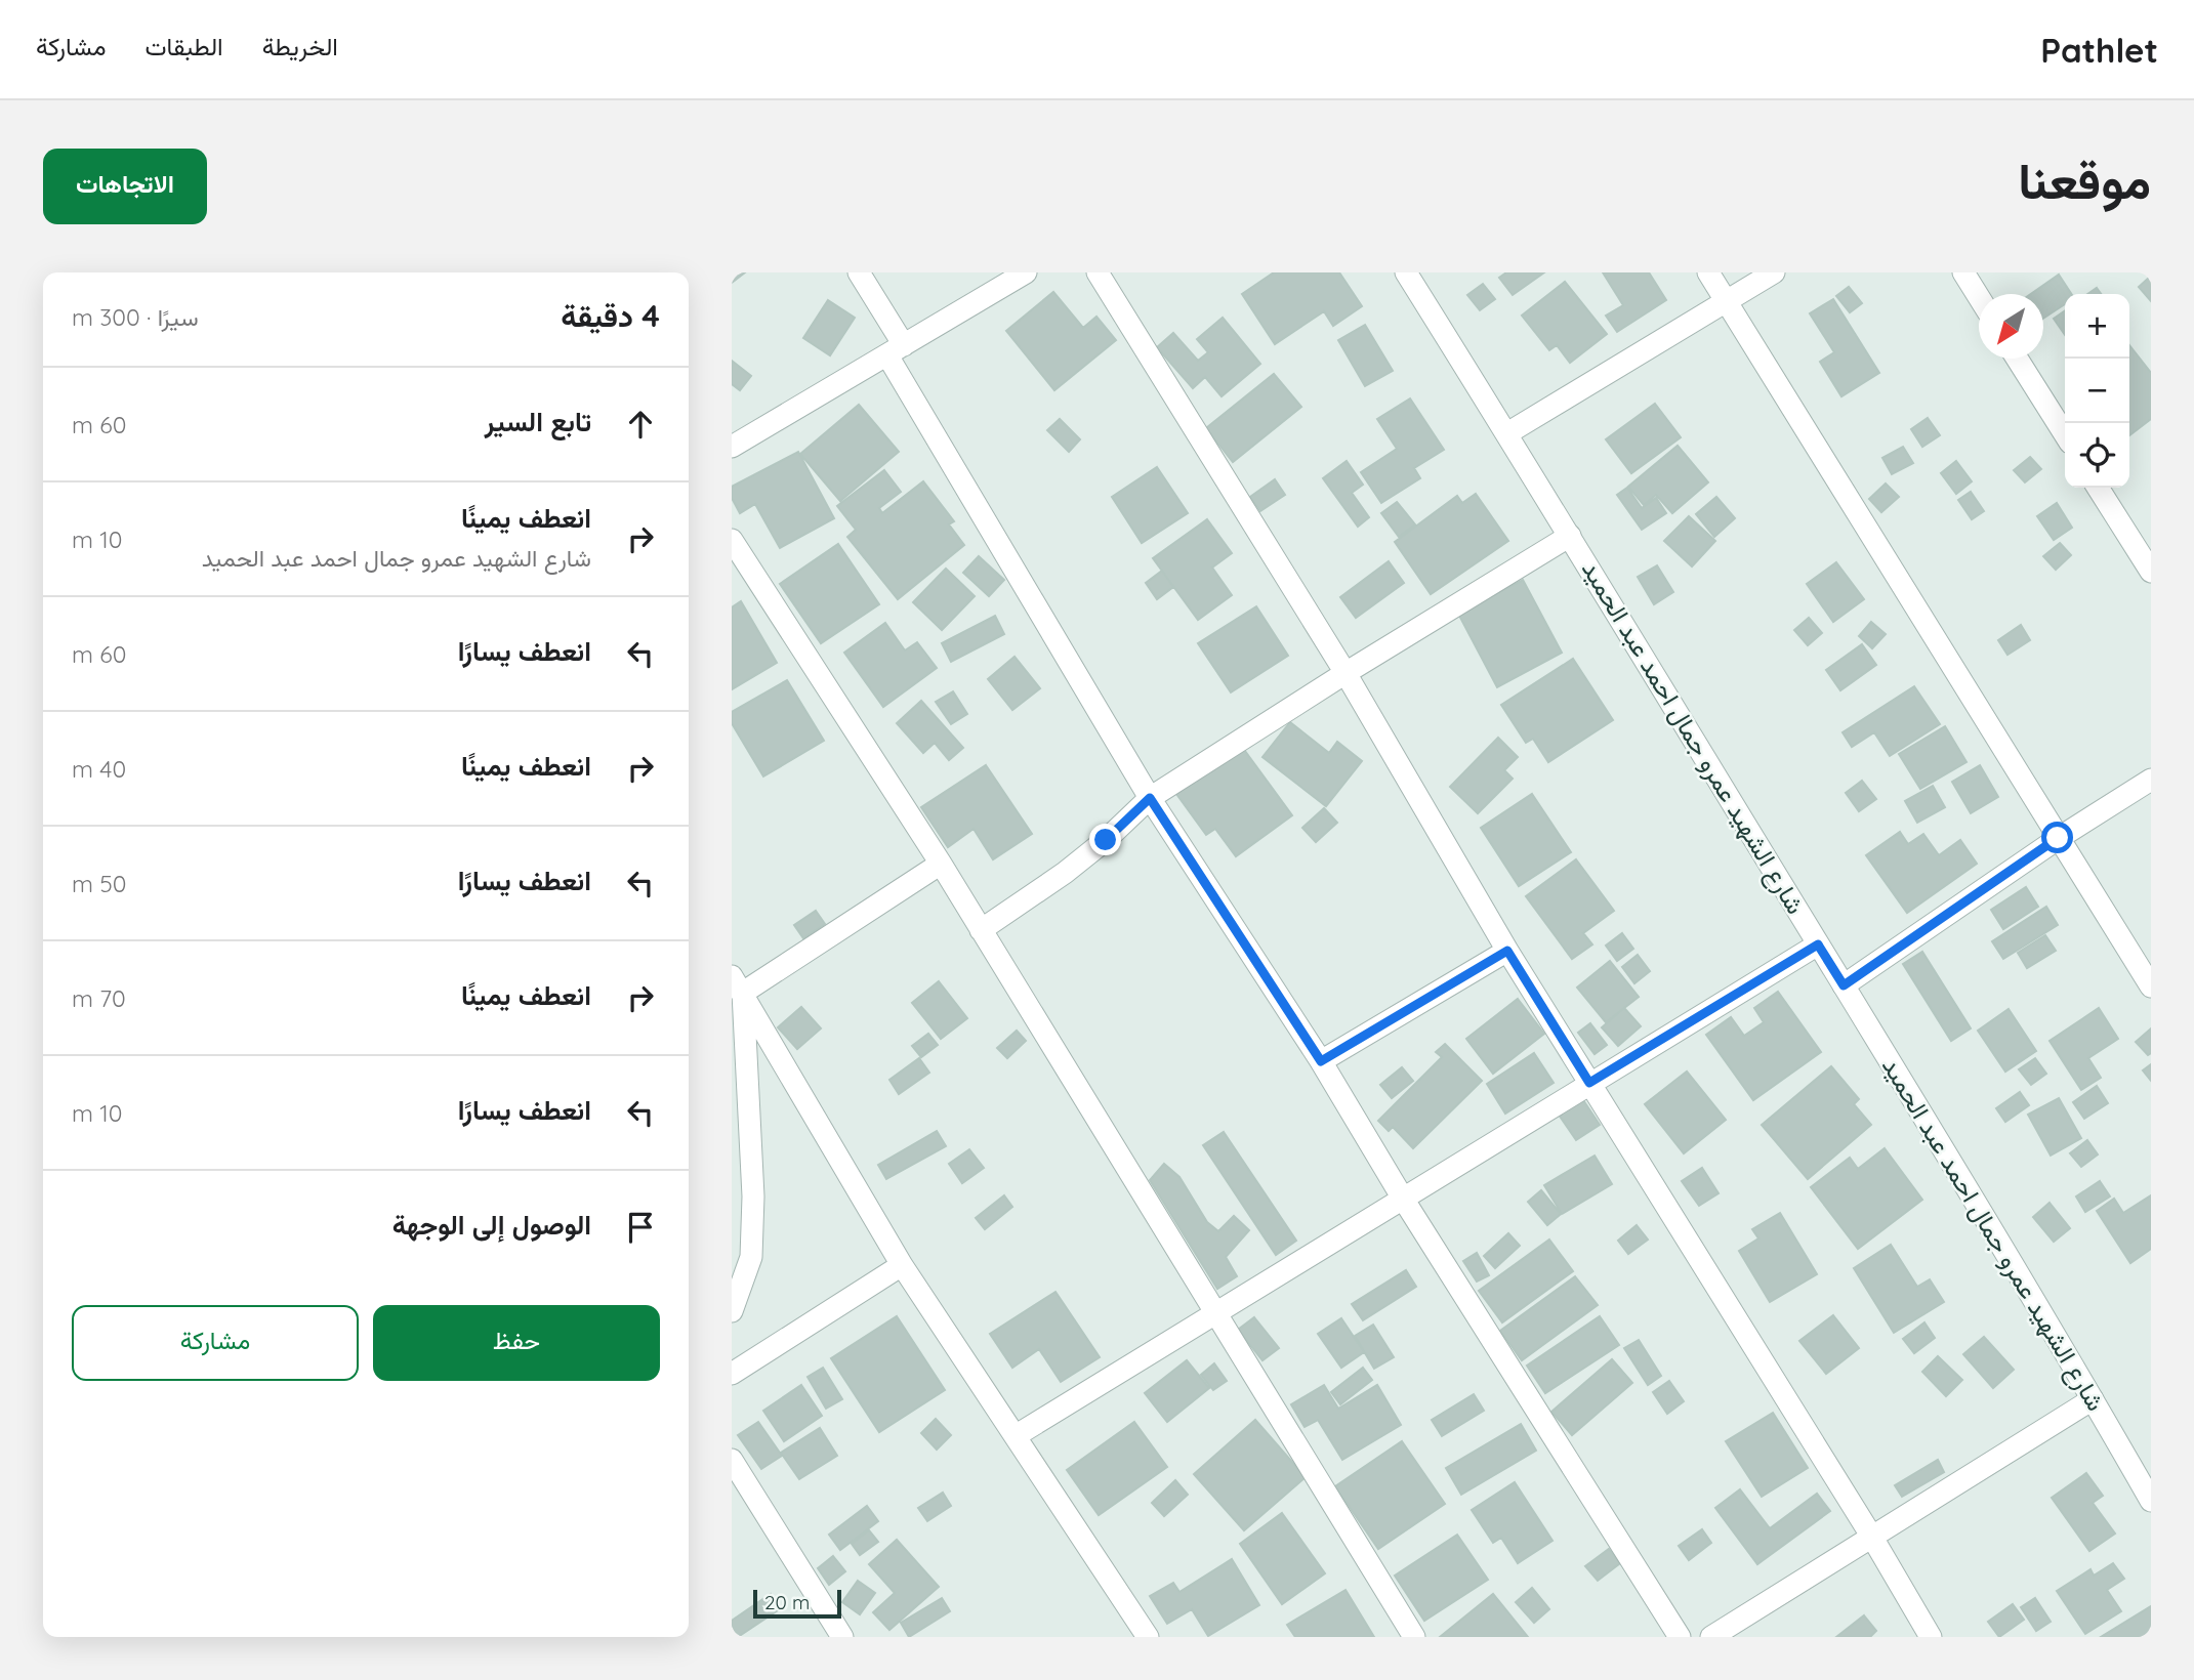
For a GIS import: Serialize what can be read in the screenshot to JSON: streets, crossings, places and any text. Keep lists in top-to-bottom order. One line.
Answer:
{"streets":{"street":["شارع الشهيد عمرو جمال احمد عبد الحميد"]},"scale_bar":"20 m","north":"bottom left","page":{"header":"Pathlet","nav":["الخريطة","الطبقات","مشاركة"],"title":"موقعنا","buttons":["الاتجاهات",["حفظ","مشاركة"]],"heading":["4 دقيقة","سيرًا · 300 m"],"map_buttons":["+","−"],"list":[["تابع السير","60 m"],["انعطف يمينًا","شارع الشهيد عمرو جمال احمد عبد الحميد","10 m"],["انعطف يسارًا","60 m"],["انعطف يمينًا","40 m"],["انعطف يسارًا","50 m"],["انعطف يمينًا","70 m"],["انعطف يسارًا","10 m"],"الوصول إلى الوجهة"],"scale":"20 m"}}
